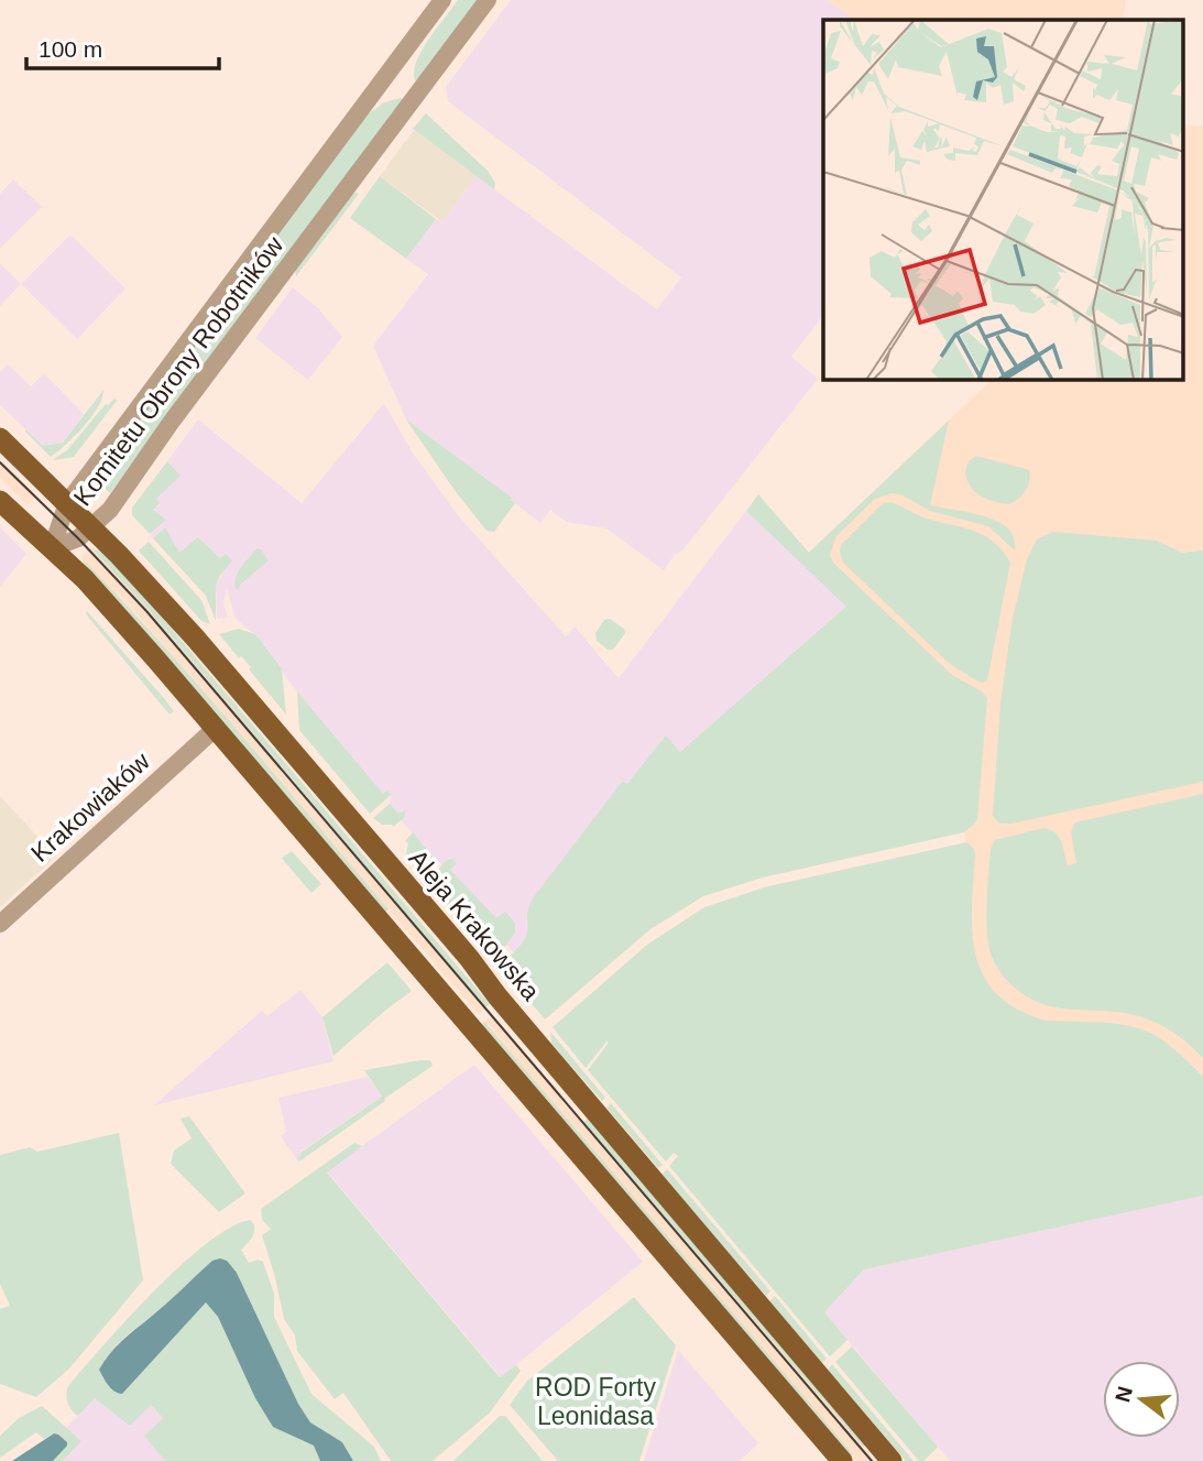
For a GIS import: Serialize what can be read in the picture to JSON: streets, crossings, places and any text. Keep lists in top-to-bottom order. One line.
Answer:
{"streets":{"main road":["Aleja Krakowska"],"street":["Komitetu Obrony Robotników","Krakowiaków"]},"crossings":[["Komitetu Obrony Robotników","Aleja Krakowska"]],"parks":["ROD Forty Leonidasa"],"scale_bar":"100 m","north":"left"}
